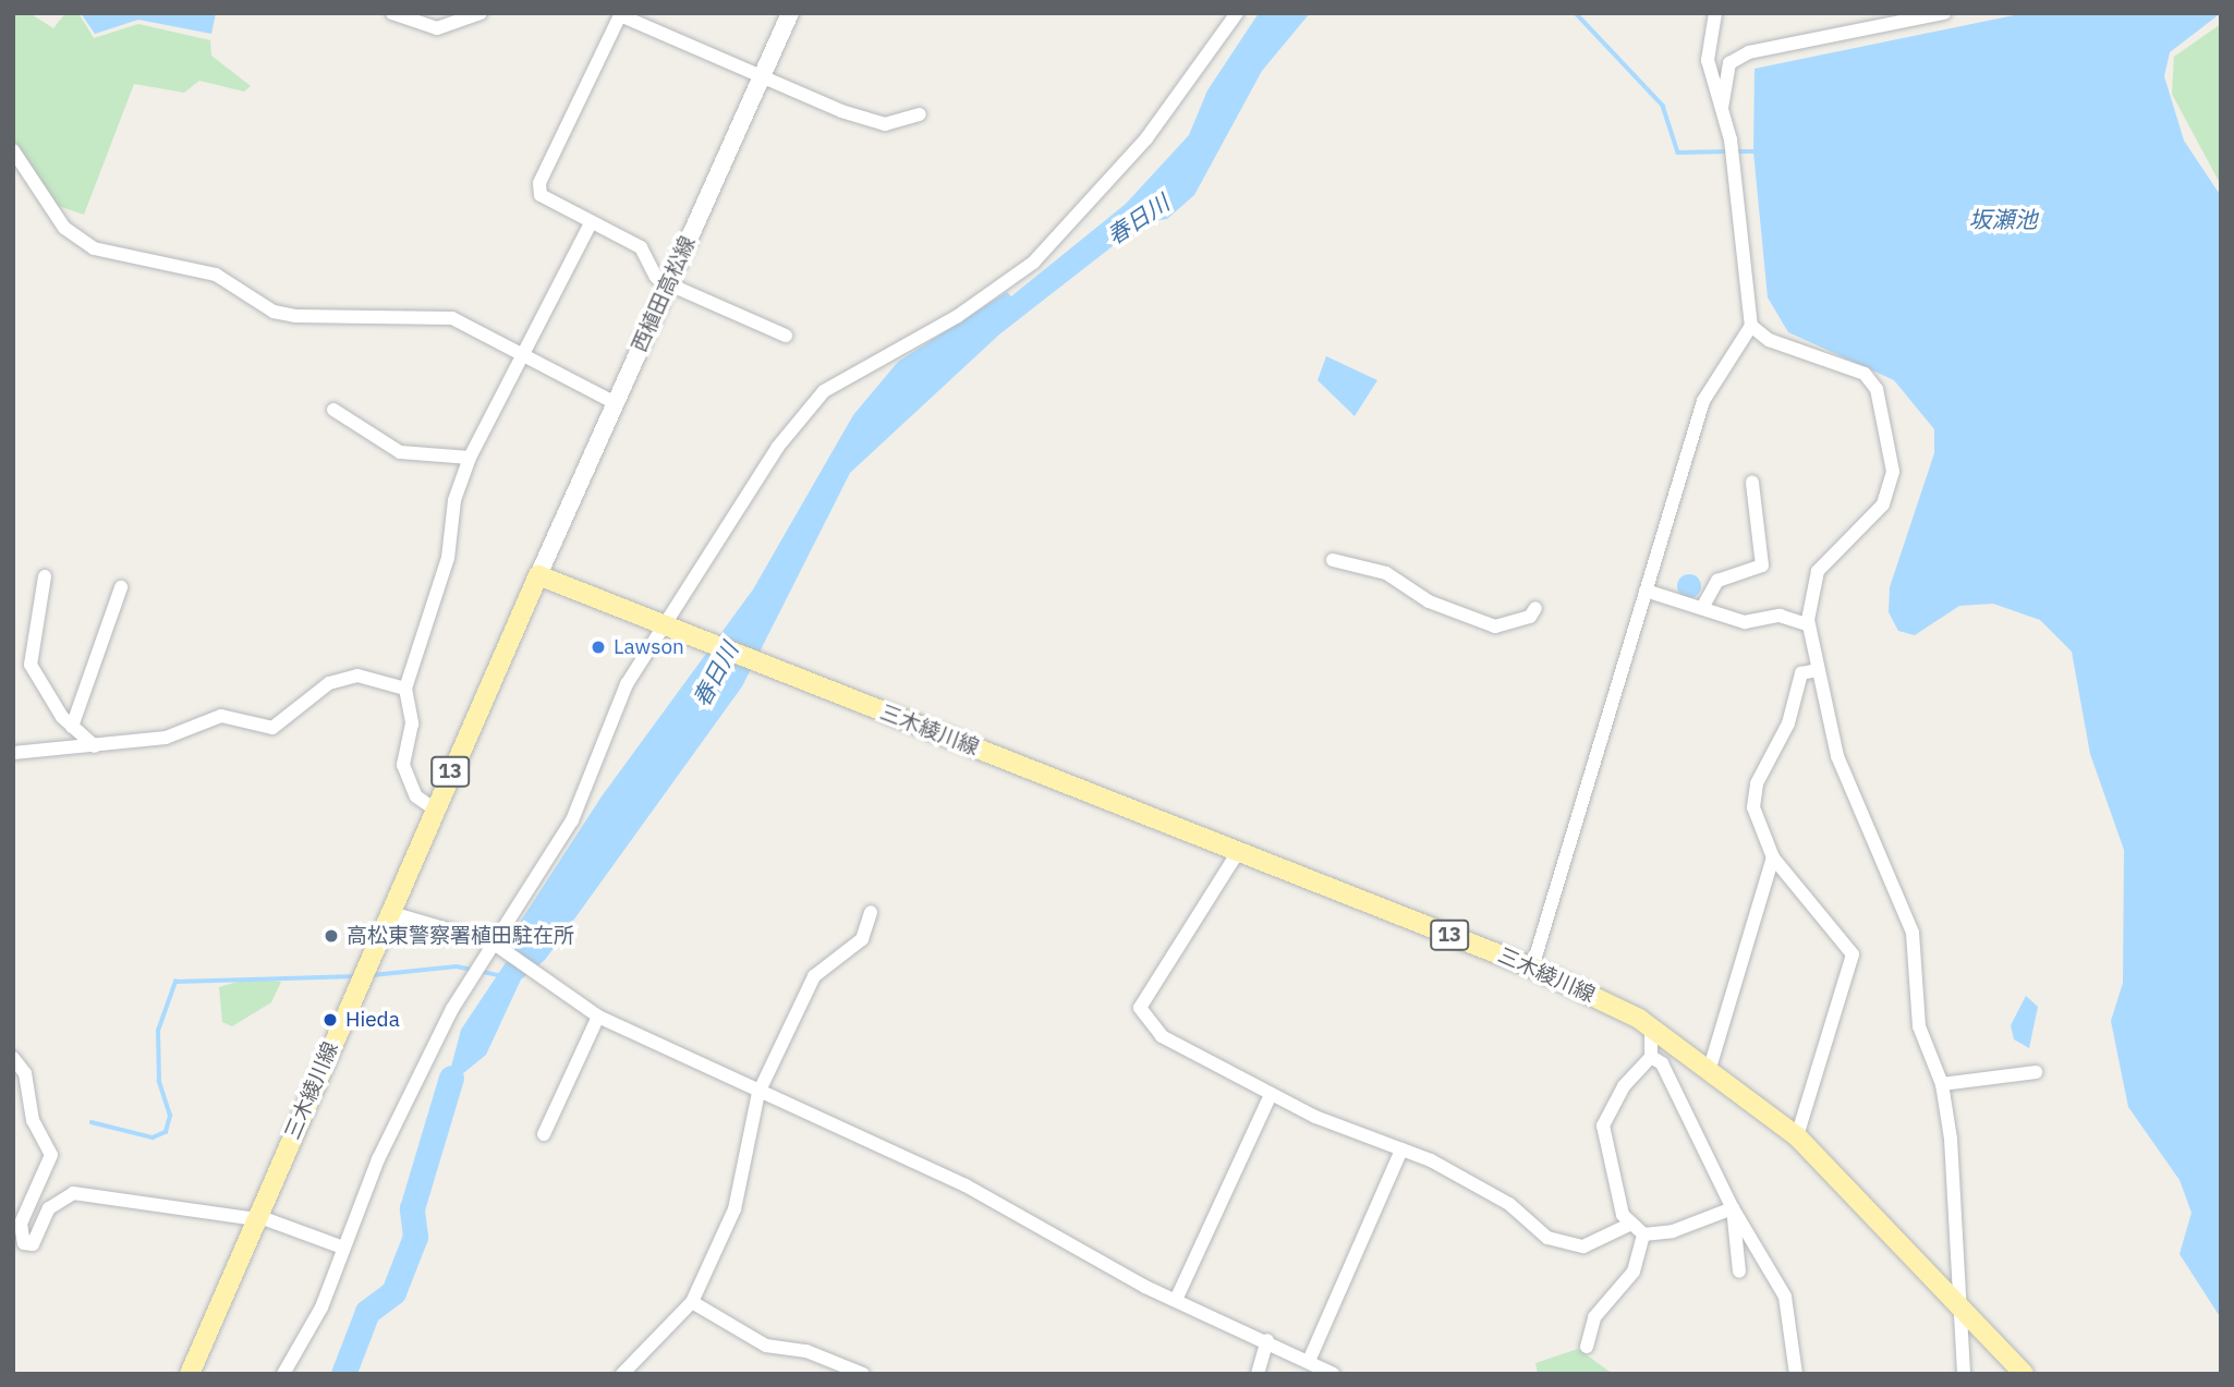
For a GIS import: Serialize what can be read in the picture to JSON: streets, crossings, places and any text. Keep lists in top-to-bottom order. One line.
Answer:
{"streets":{"main road":["西植田高松線","三木綾川線","13"]},"crossings":[["西植田高松線","三木綾川線"]],"water":["春日川","坂瀬池"],"places":["Lawson","高松東警察署植田駐在所","Hieda"]}
